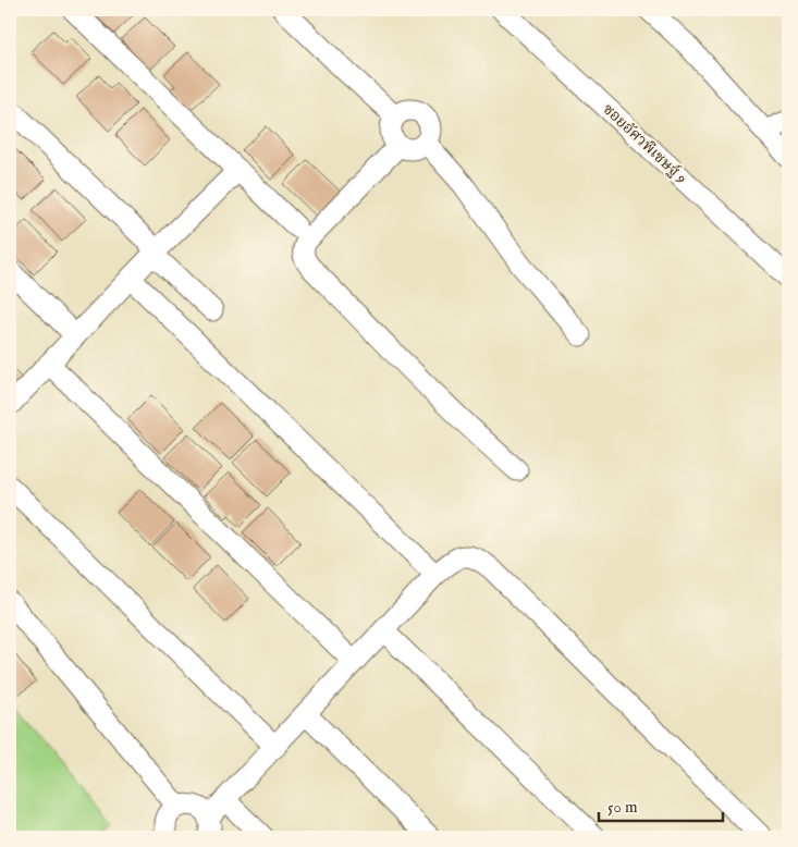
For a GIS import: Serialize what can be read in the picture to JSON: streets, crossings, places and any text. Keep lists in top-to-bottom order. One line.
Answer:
{"streets":{"street":["ซอยอัศวพิเชษฐ์ 9"]},"scale_bar":"50 m"}
